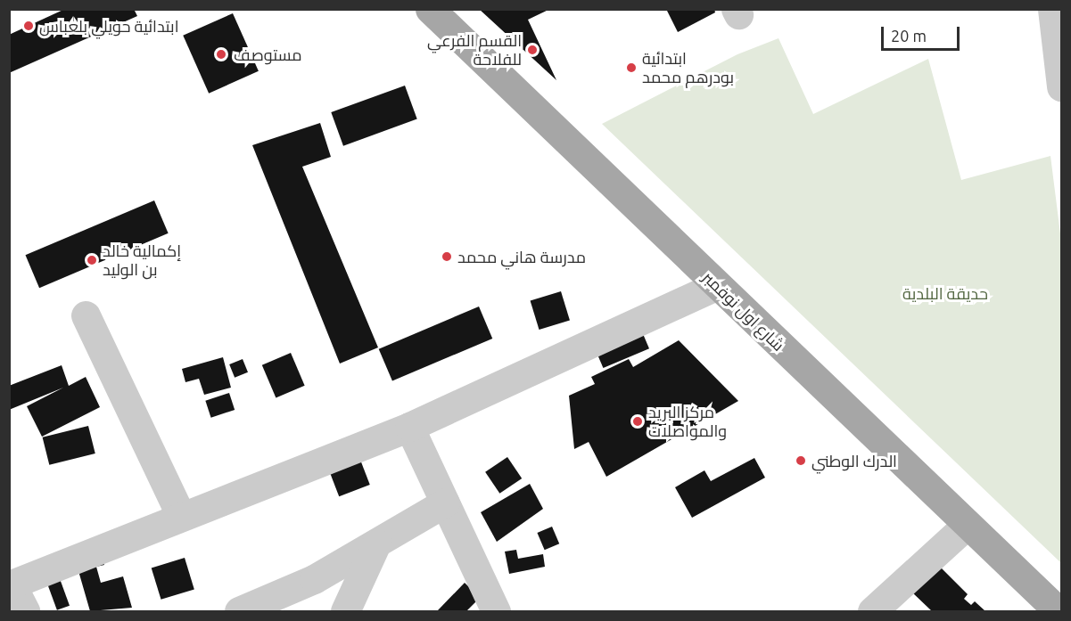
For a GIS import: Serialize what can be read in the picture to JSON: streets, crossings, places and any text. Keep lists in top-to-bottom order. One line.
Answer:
{"streets":{"main road":["شارع اول نوفمبر"]},"parks":["حديقة البلدية"],"places":["ابتدائية حويلي بلعباس","القسم الفرعي للفلاحة","مستوصف","ابتدائية بودرهم محمد","مدرسة هاني محمد","إكمالية خالد بن الوليد","مركز البريد والمواصلات","الدرك الوطني"],"scale_bar":"20 m"}
